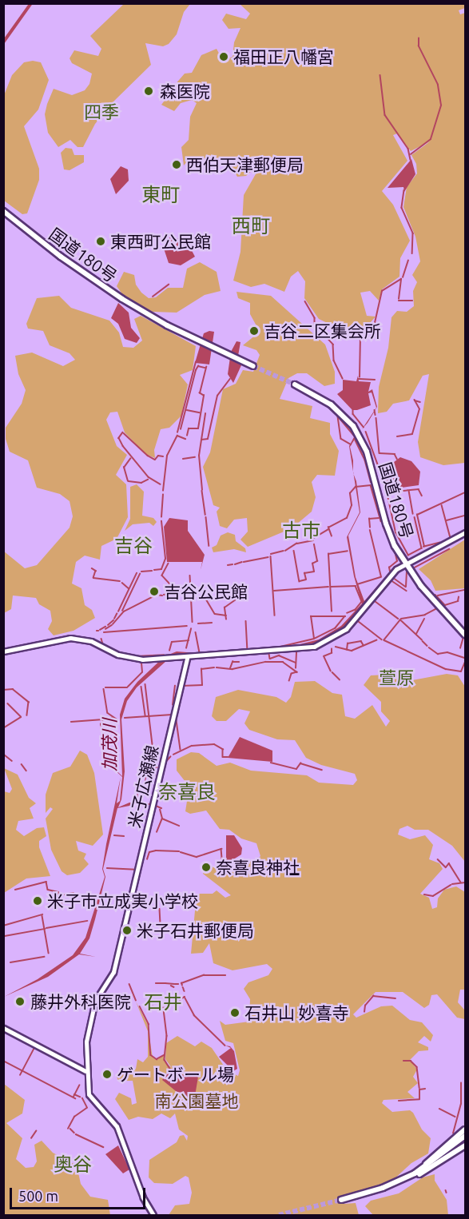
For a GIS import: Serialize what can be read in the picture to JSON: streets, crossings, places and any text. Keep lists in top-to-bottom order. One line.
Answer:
{"streets":{"highway":["国道180号"],"main road":["米子広瀬線"]},"districts":["四季","東町","西町","古市","吉谷","萱原","奈喜良","石井","奥谷"],"water":["加茂川"],"parks":["南公園墓地"],"places":["福田正八幡宮","森医院","西伯天津郵便局","東西町公民館","吉谷二区集会所","吉谷公民館","奈喜良神社","米子市立成実小学校","米子石井郵便局","藤井外科医院","石井山 妙喜寺","ゲートボール場"],"scale_bar":"500 m"}
